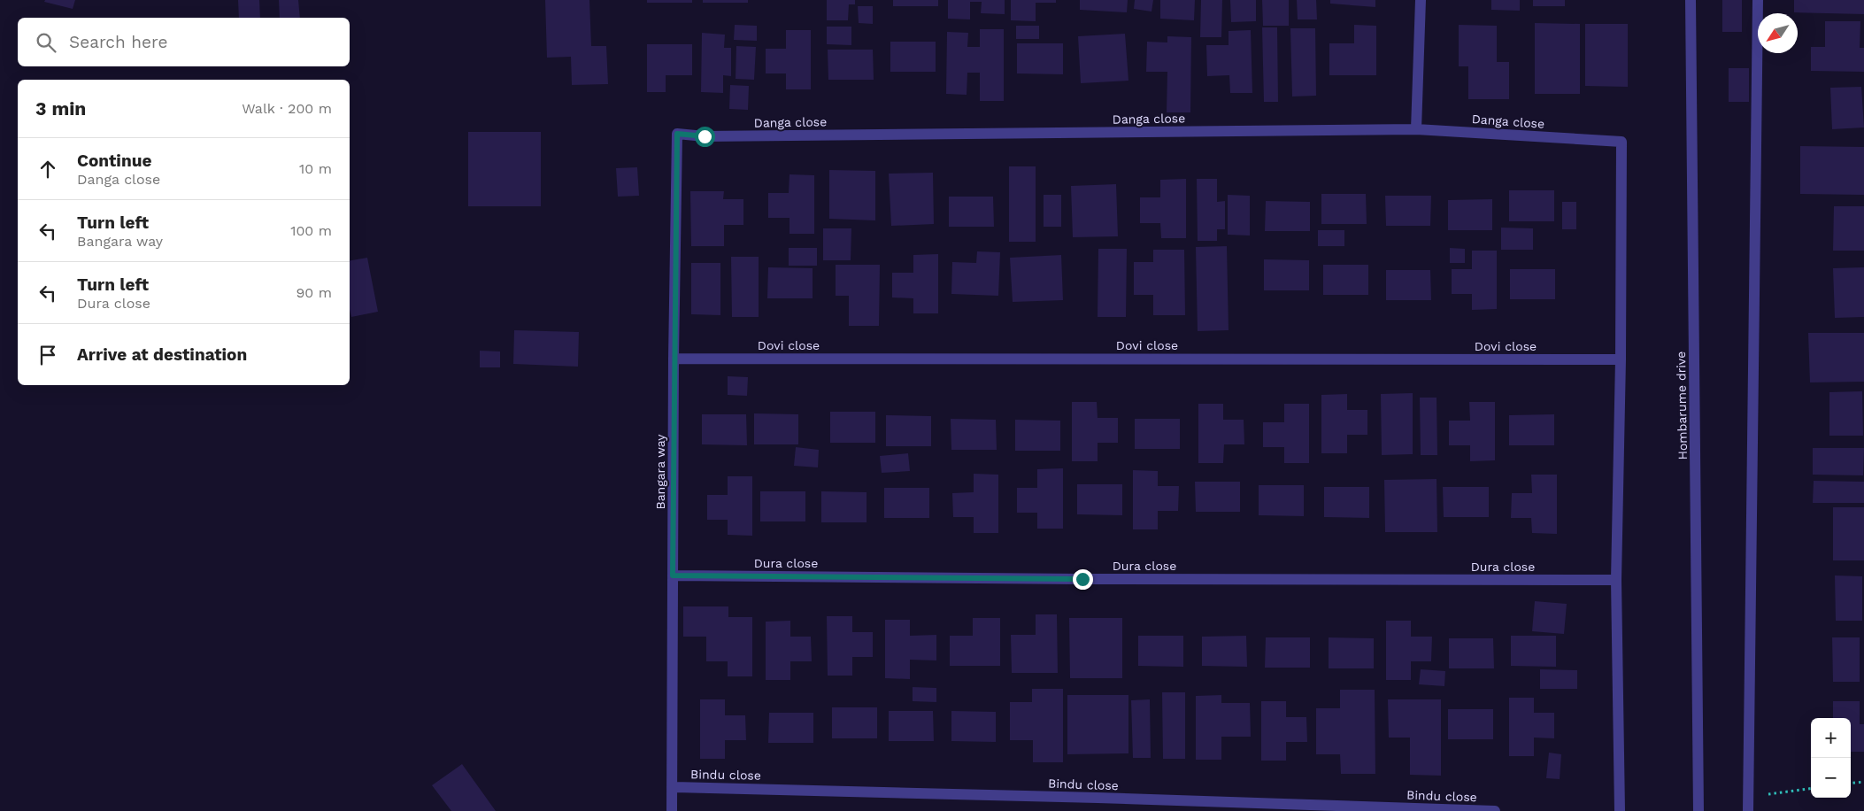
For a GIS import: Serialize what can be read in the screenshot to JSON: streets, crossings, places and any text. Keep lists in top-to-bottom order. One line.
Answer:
{"streets":{"street":["Danga close","Dovi close","Hombarume drive","Bangara way","Dura close","Bindu close"]},"crossings":[["Danga close","Dovi close"],["Danga close","Bangara way"],["Dovi close","Bangara way"],["Bangara way","Dura close"],["Bangara way","Bindu close"]],"north":"bottom left","page":{"search":"Search here","heading":["3 min","Walk · 200 m"],"list":[["Continue","Danga close","10 m"],["Turn left","Bangara way","100 m"],["Turn left","Dura close","90 m"],"Arrive at destination"],"map_buttons":["+","−"]}}
